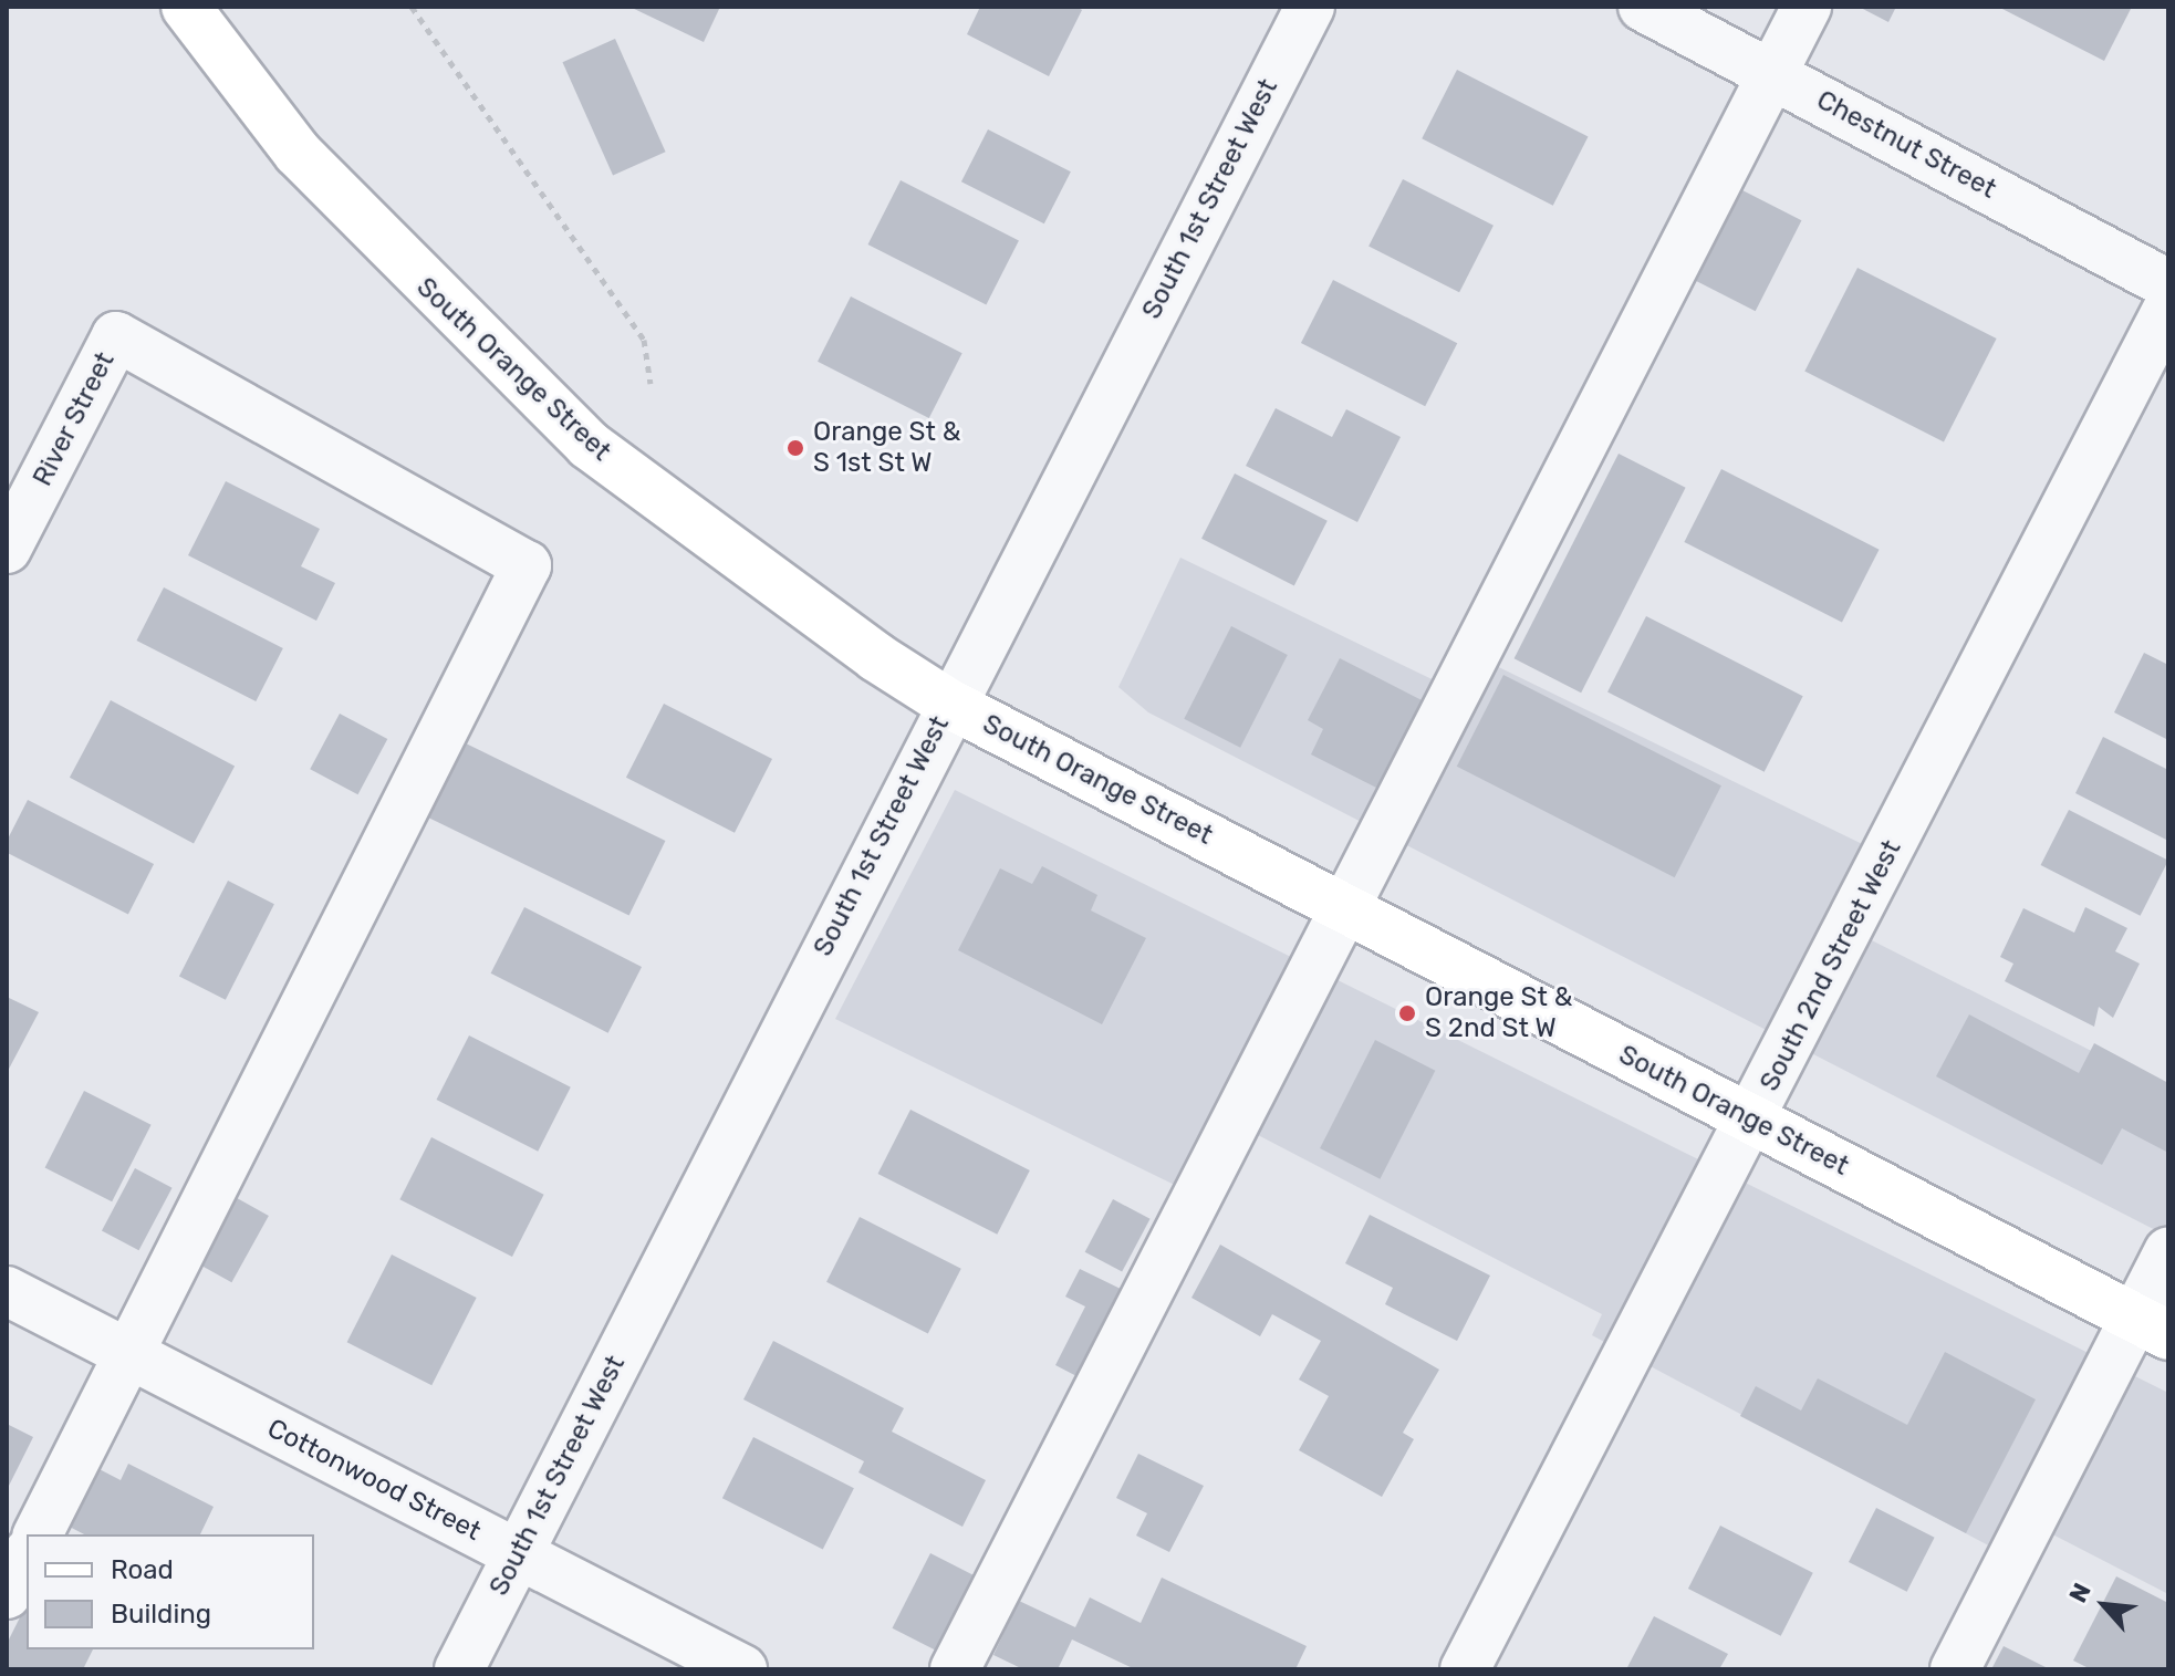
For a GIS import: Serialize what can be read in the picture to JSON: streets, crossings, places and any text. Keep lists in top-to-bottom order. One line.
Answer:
{"streets":{"main road":["South Orange Street"],"street":["Chestnut Street","South 1st Street West","River Street","South 2nd Street West","Cottonwood Street"]},"crossings":[["South 1st Street West","South Orange Street"],["South 1st Street West","Cottonwood Street"],["South Orange Street","South 2nd Street West"],["River Street","Cottonwood Street"]],"places":["Orange St & S 1st St W","Orange St & S 2nd St W"],"legend":["Road","Building"],"north":"top left"}
